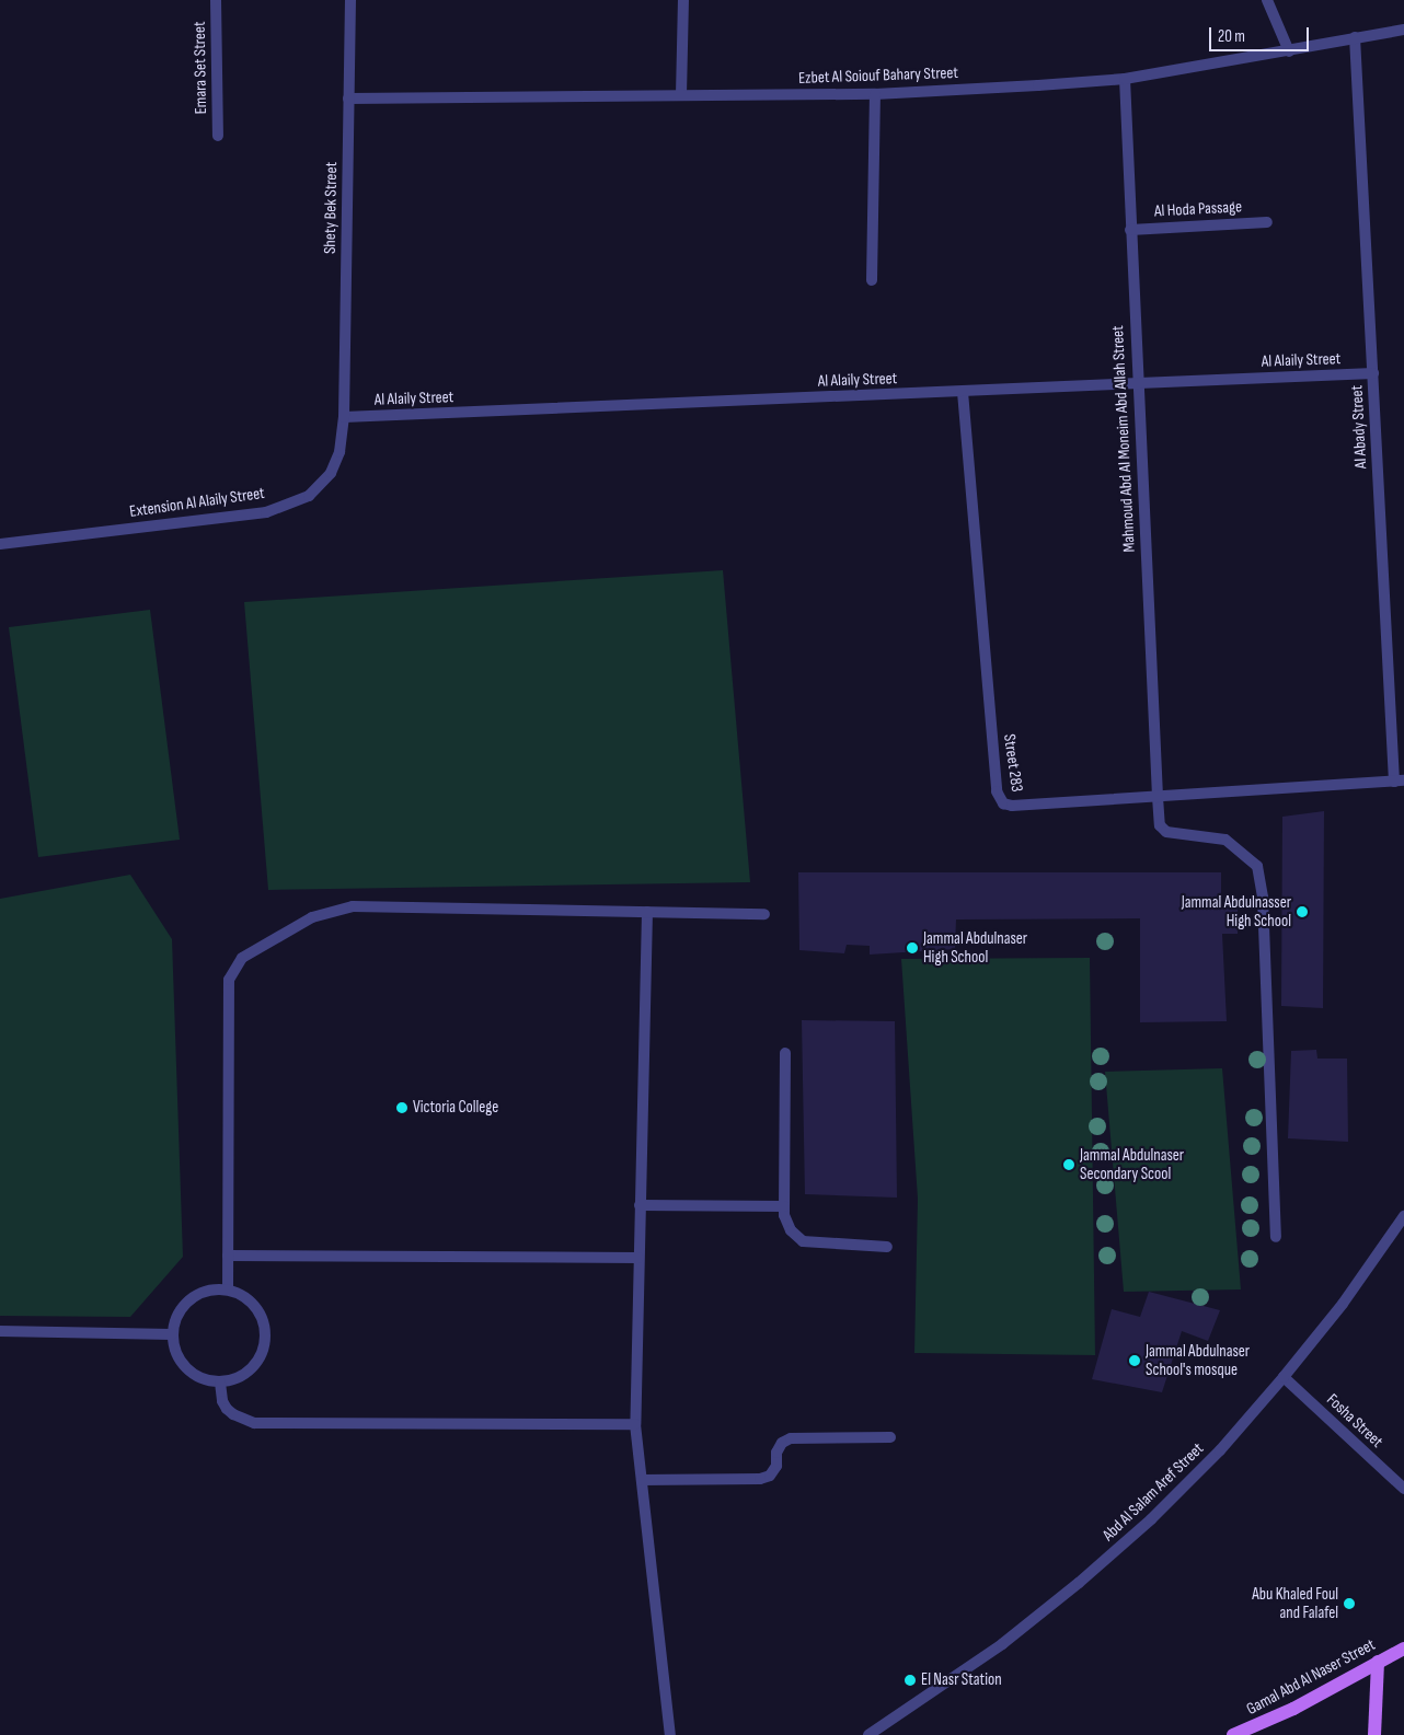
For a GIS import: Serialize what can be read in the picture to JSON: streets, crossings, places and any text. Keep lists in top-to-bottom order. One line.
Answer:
{"streets":{"main road":["Gamal Abd Al Naser Street"],"street":["Emara Set Street","Ezbet Al Soiouf Bahary Street","Shety Bek Street","Al Hoda Passage","Al Alaily Street","Al Abady Street","Mahmoud Abd Al Moneim Abd Allah Street","Extension Al Alaily Street","Street 283","Fosha Street","Abd Al Salam Aref Street"]},"crossings":[["Ezbet Al Soiouf Bahary Street","Shety Bek Street"],["Ezbet Al Soiouf Bahary Street","Al Abady Street"],["Ezbet Al Soiouf Bahary Street","Mahmoud Abd Al Moneim Abd Allah Street"],["Shety Bek Street","Al Alaily Street"],["Shety Bek Street","Extension Al Alaily Street"],["Al Hoda Passage","Mahmoud Abd Al Moneim Abd Allah Street"],["Al Alaily Street","Al Abady Street"],["Al Alaily Street","Mahmoud Abd Al Moneim Abd Allah Street"],["Al Alaily Street","Extension Al Alaily Street"],["Al Alaily Street","Street 283"],["Al Abady Street","Street 283"],["Mahmoud Abd Al Moneim Abd Allah Street","Street 283"],["Fosha Street","Abd Al Salam Aref Street"]],"places":["Jammal Abdulnasser High School","Jammal Abdulnaser High School","Victoria College","Jammal Abdulnaser Secondary Scool","Jammal Abdulnaser School's mosque","Abu Khaled Foul and Falafel","El Nasr Station"],"scale_bar":"20 m"}
